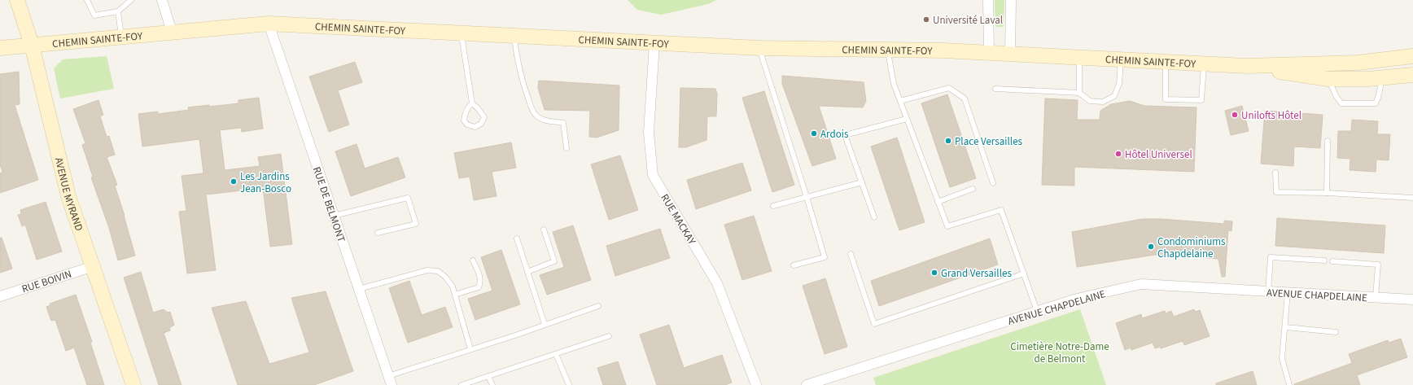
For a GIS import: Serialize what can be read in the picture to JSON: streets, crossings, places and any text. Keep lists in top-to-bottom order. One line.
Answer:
{"streets":{"main road":["CHEMIN SAINTE-FOY","AVENUE MYRAND"],"street":["RUE DE BELMONT","RUE MACKAY","RUE BOIVIN","AVENUE CHAPDELAINE"]},"crossings":[["CHEMIN SAINTE-FOY","AVENUE MYRAND"],["CHEMIN SAINTE-FOY","RUE DE BELMONT"],["CHEMIN SAINTE-FOY","RUE MACKAY"],["AVENUE MYRAND","RUE BOIVIN"]],"parks":["Cimetière Notre-Dame de Belmont"],"places":["Université Laval","Unilofts Hôtel","Ardois","Place Versailles","Hôtel Universel","Les Jardins Jean-Bosco","Condominiums Chapdelaine","Grand Versailles"]}
